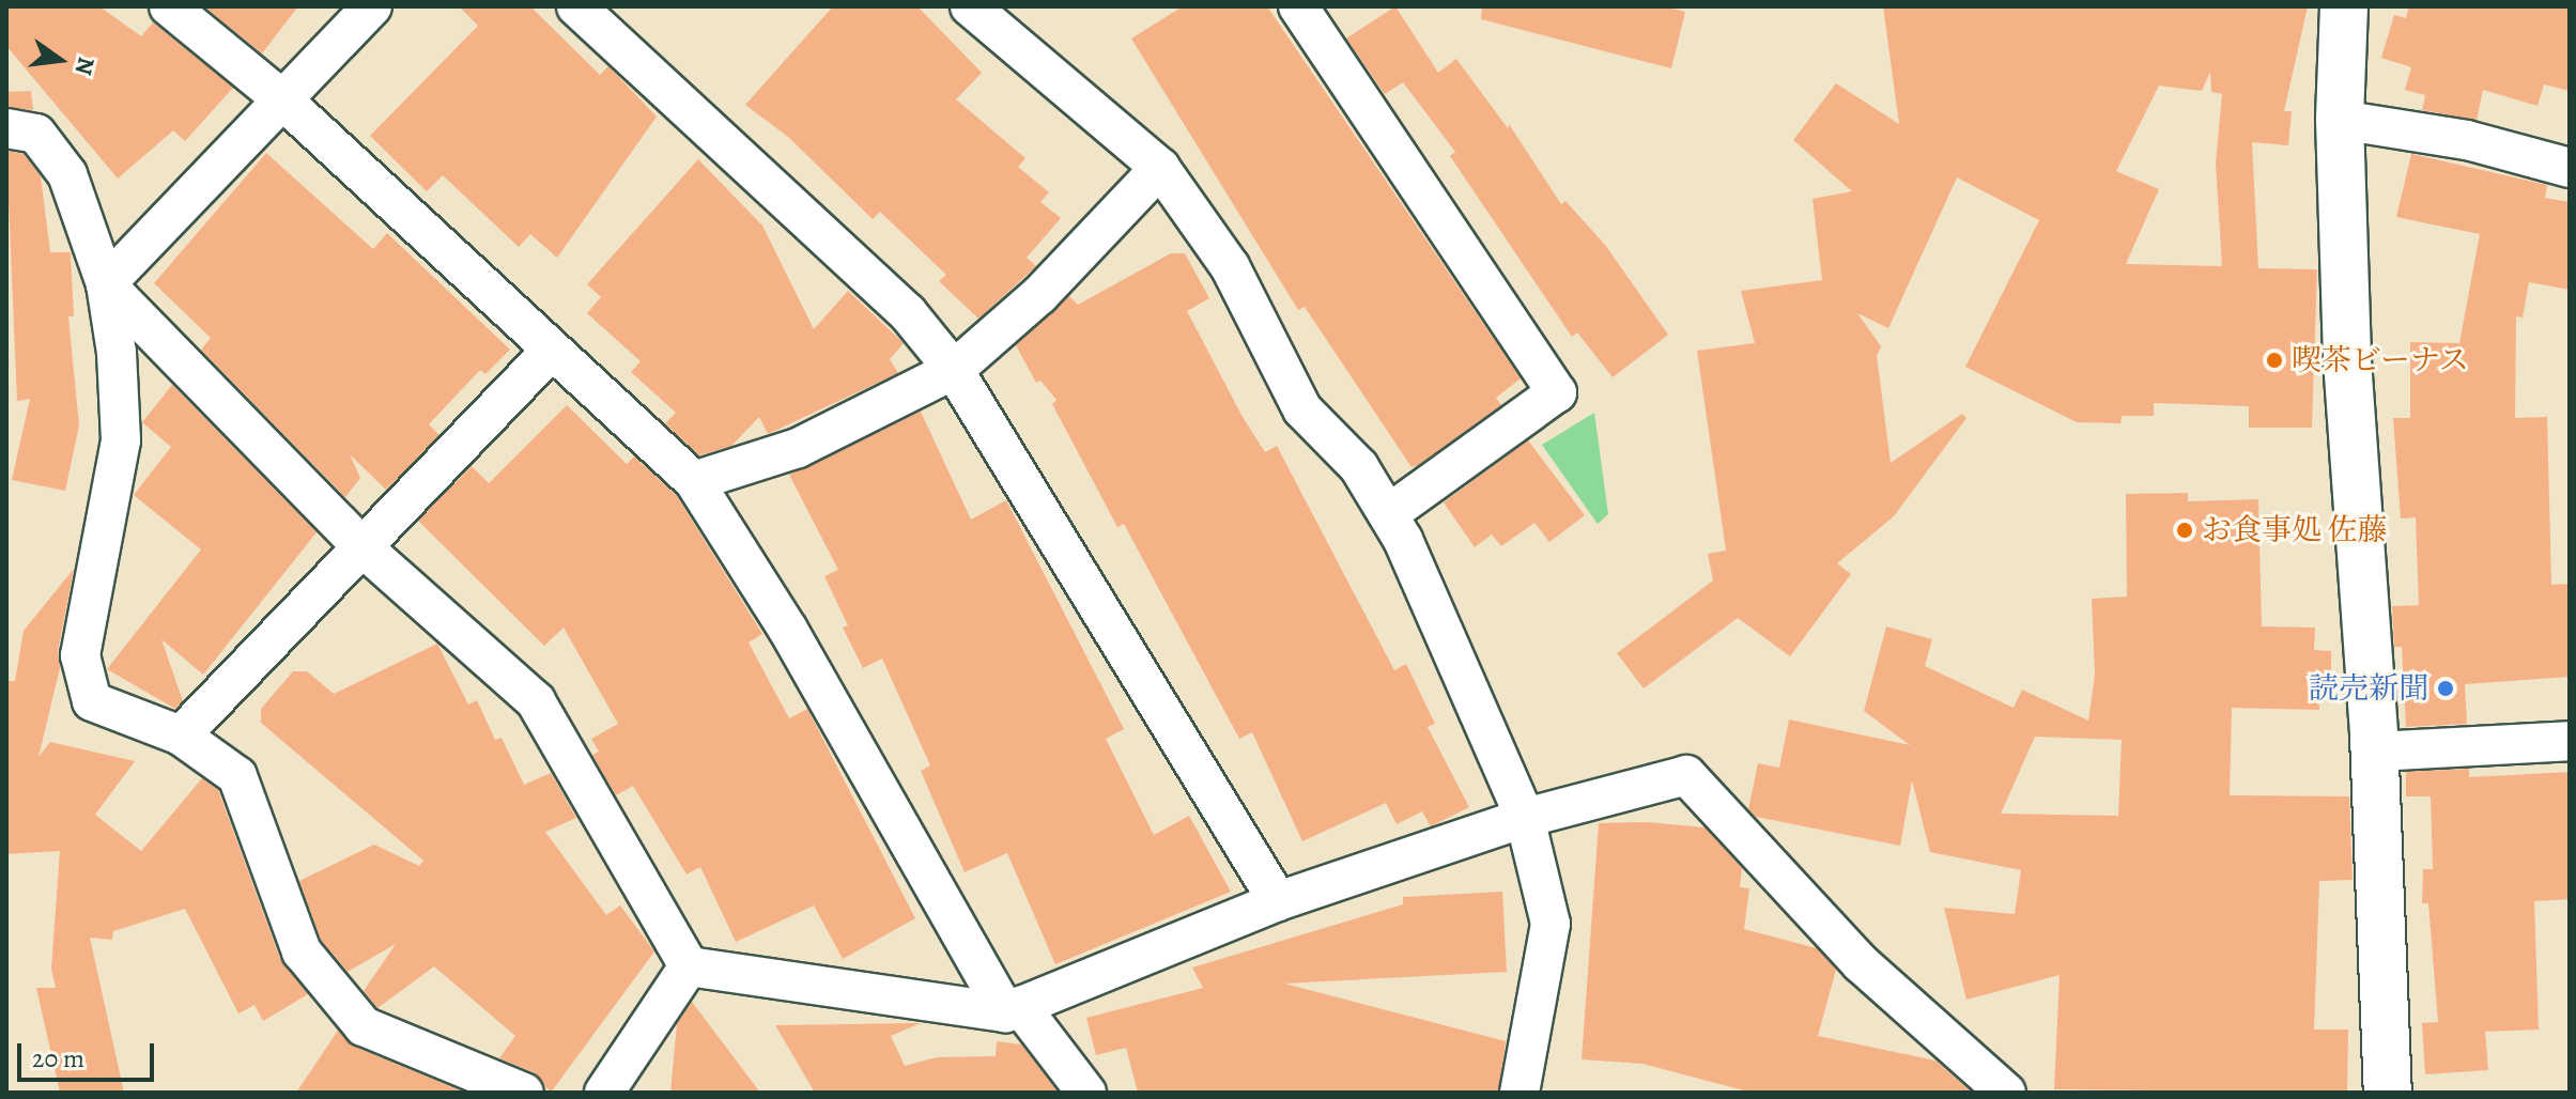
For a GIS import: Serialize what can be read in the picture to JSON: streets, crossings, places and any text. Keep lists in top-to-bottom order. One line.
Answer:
{"places":["喫茶ビーナス","お食事処 佐藤","読売新聞"],"scale_bar":"20 m","north":"right"}
